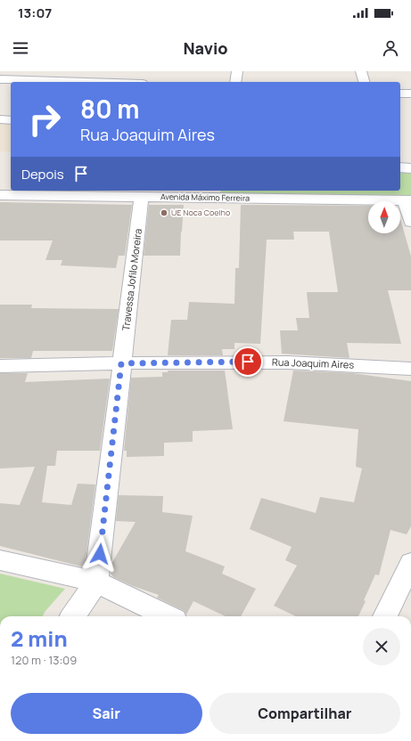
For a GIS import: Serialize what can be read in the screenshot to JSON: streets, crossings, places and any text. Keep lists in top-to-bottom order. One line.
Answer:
{"streets":{"street":["Avenida Máximo Ferreira","Travessa Jofilo Moreira","Rua Joaquim Aires"]},"crossings":[["Avenida Máximo Ferreira","Travessa Jofilo Moreira"],["Travessa Jofilo Moreira","Rua Joaquim Aires"]],"places":["UE Noca Coelho"],"north":"top","page":{"status":"13:07","header":"Navio","turn":["80 m","Rua Joaquim Aires"],"then":"Depois","heading":["2 min","120 m · 13:09"],"buttons":["Sair","Compartilhar"]}}
